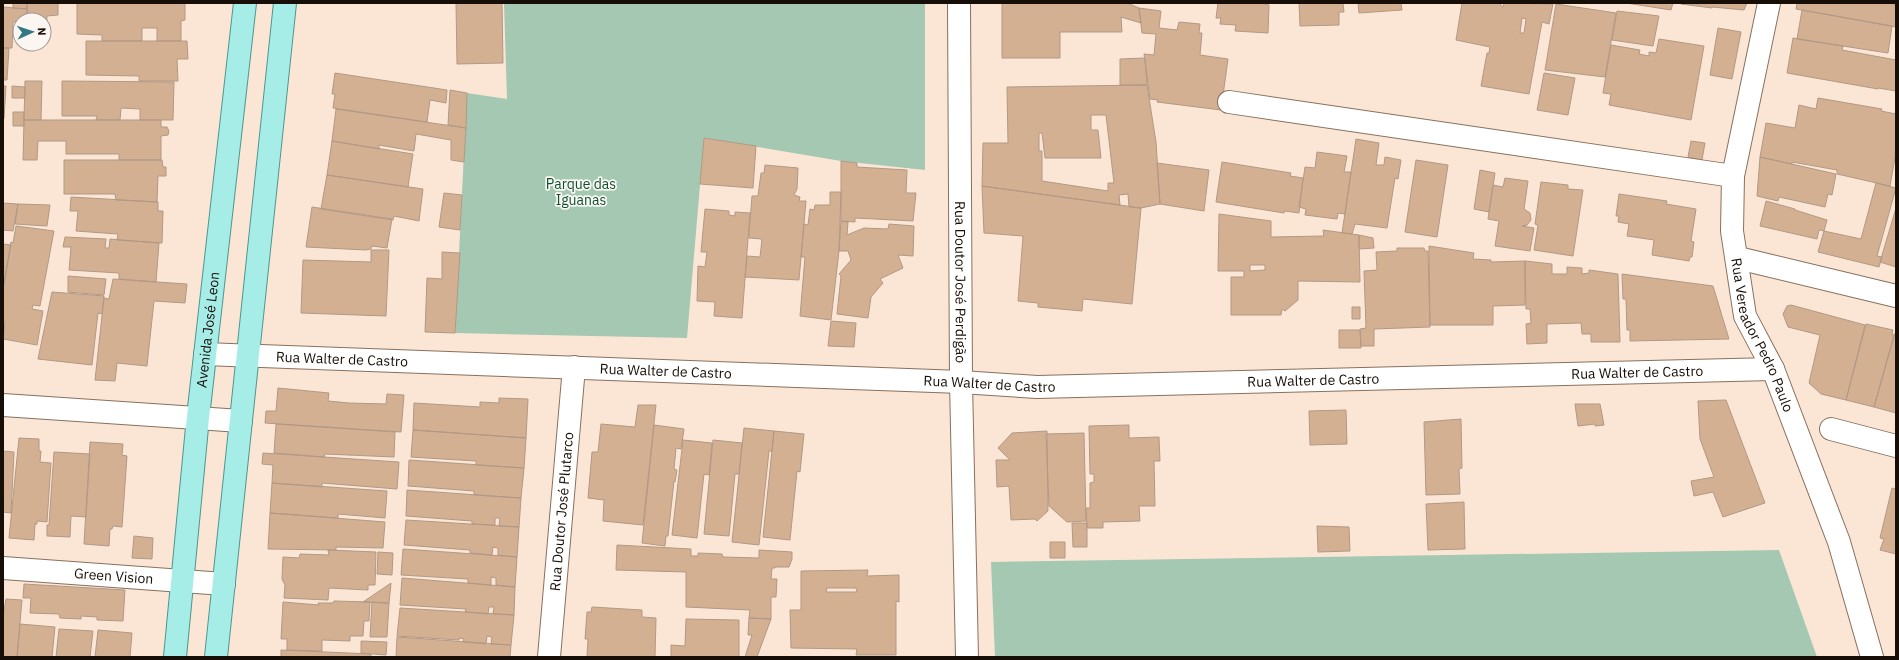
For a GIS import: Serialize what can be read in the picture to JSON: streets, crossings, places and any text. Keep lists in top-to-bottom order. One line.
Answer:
{"streets":{"main road":["Avenida José Leon"],"street":["Rua Doutor José Perdigão","Rua Vereador Pedro Paulo","Rua Walter de Castro","Rua Doutor José Plutarco","Green Vision"]},"crossings":[["Rua Doutor José Perdigão","Rua Walter de Castro"],["Avenida José Leon","Rua Walter de Castro"],["Avenida José Leon","Green Vision"],["Rua Vereador Pedro Paulo","Rua Walter de Castro"],["Rua Walter de Castro","Rua Doutor José Plutarco"]],"parks":["Parque das Iguanas"],"north":"right"}
